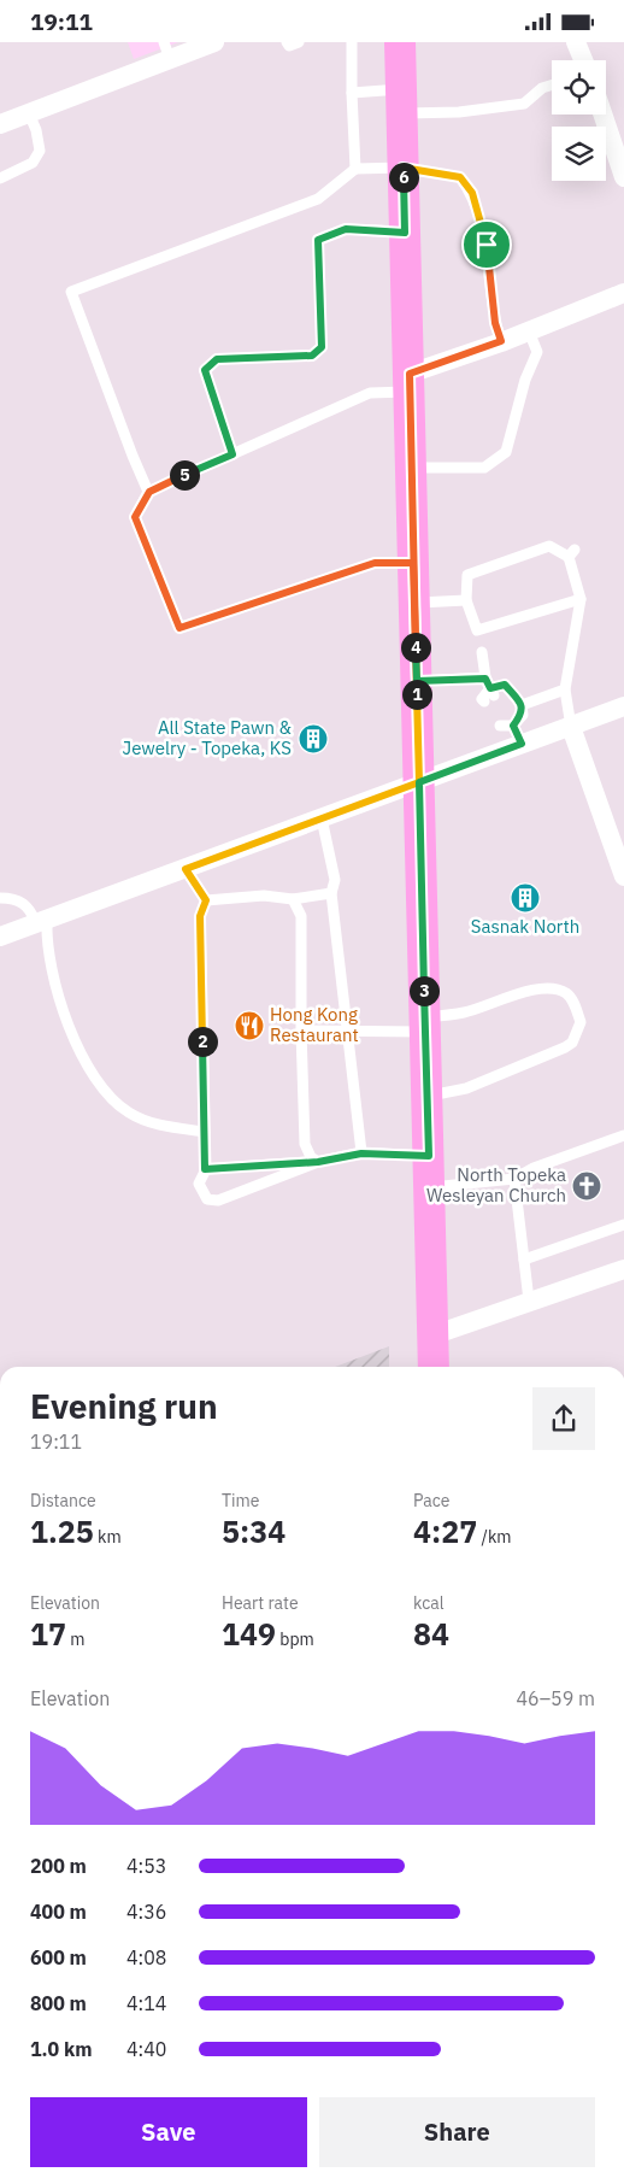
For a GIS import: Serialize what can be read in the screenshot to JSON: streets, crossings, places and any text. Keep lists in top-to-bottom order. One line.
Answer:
{"places":{"building":["All State Pawn & Jewelry - Topeka, KS","Sasnak North"],"restaurant":["Hong Kong Restaurant"],"church":["North Topeka Wesleyan Church"]},"page":{"status":"19:11","pins":["6","5","4","1","3","2"],"heading":["Evening run","19:11"],"stats":[["Distance","1.25 km"],["Time","5:34"],["Pace","4:27 /km"],["Elevation","17 m"],["Heart rate","149 bpm"],["kcal","84"]],"chart":["Elevation","46–59 m"],"list":[{"name":"200 m","note":"4:53"},{"name":"400 m","note":"4:36"},{"name":"600 m","note":"4:08"},{"name":"800 m","note":"4:14"},{"name":"1.0 km","note":"4:40"}],"buttons":["Save","Share"]}}
